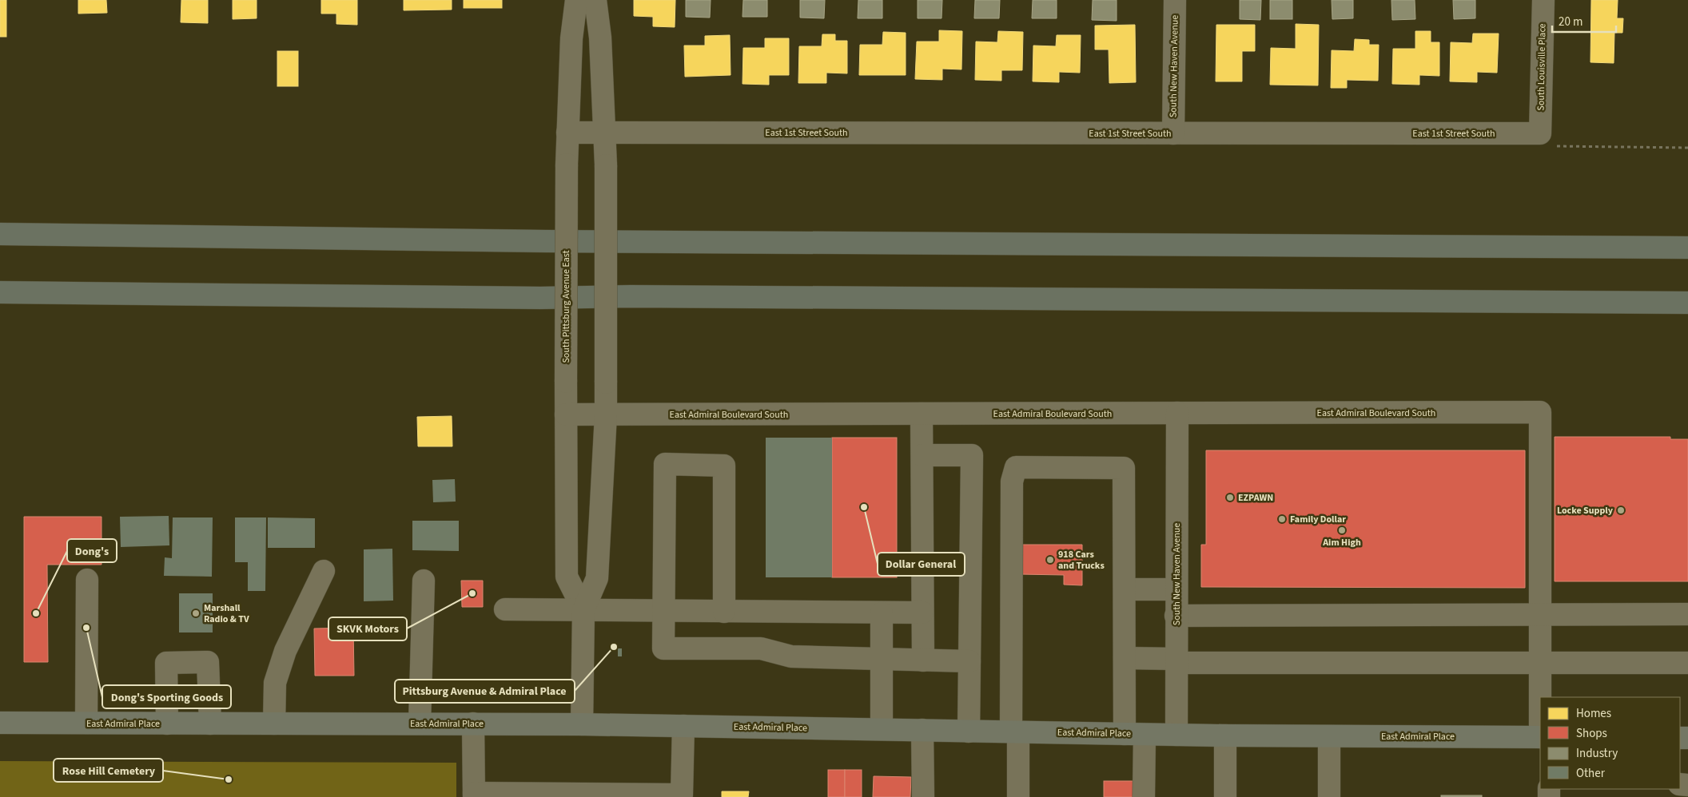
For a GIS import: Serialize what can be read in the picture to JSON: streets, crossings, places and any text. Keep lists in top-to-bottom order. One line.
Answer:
{"streets":{"main road":["East Admiral Place"],"street":["South New Haven Avenue","South Louisville Place","East 1st Street South","South Pittsburg Avenue East","East Admiral Boulevard South"]},"crossings":[["South New Haven Avenue","East 1st Street South"],["South New Haven Avenue","East Admiral Boulevard South"],["South New Haven Avenue","East Admiral Place"],["South Louisville Place","East 1st Street South"],["East 1st Street South","South Pittsburg Avenue East"],["South Pittsburg Avenue East","East Admiral Boulevard South"],["South Pittsburg Avenue East","East Admiral Place"]],"places":["EZPAWN","Dollar General","Locke Supply","Family Dollar","Aim High","918 Cars and Trucks","SKVK Motors","Dong's","Marshall Radio & TV","Dong's Sporting Goods","Pittsburg Avenue & Admiral Place","Rose Hill Cemetery"],"legend":["Homes","Shops","Industry","Other"],"scale_bar":"20 m"}
